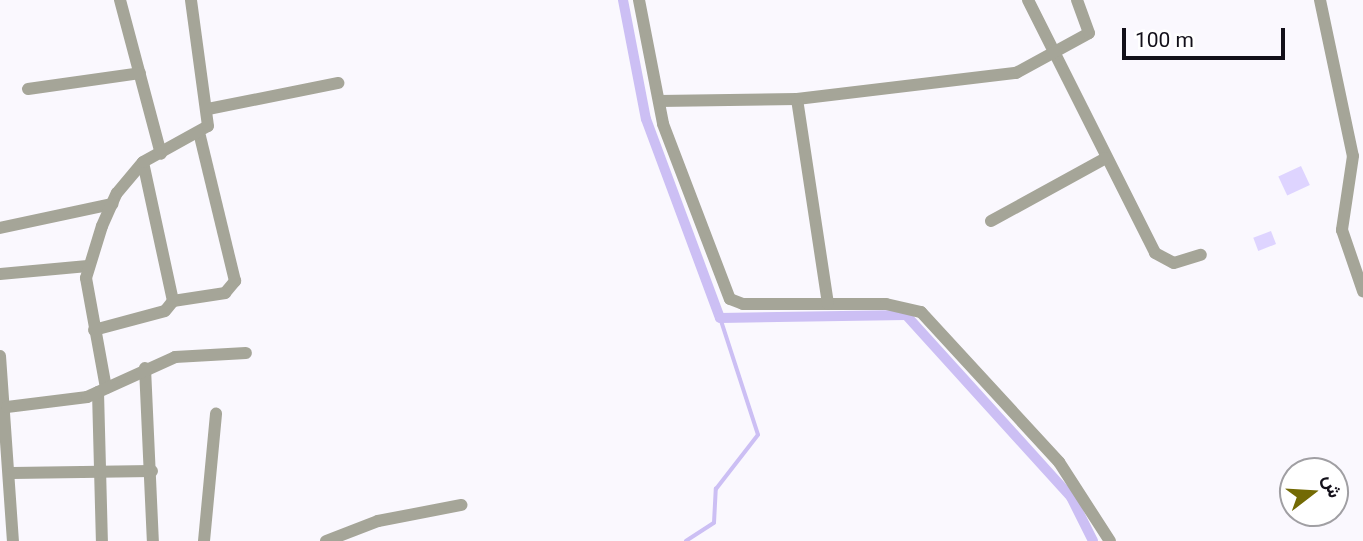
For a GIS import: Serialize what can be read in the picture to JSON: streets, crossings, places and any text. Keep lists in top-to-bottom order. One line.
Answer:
{"scale_bar":"100 m","north":"right"}
